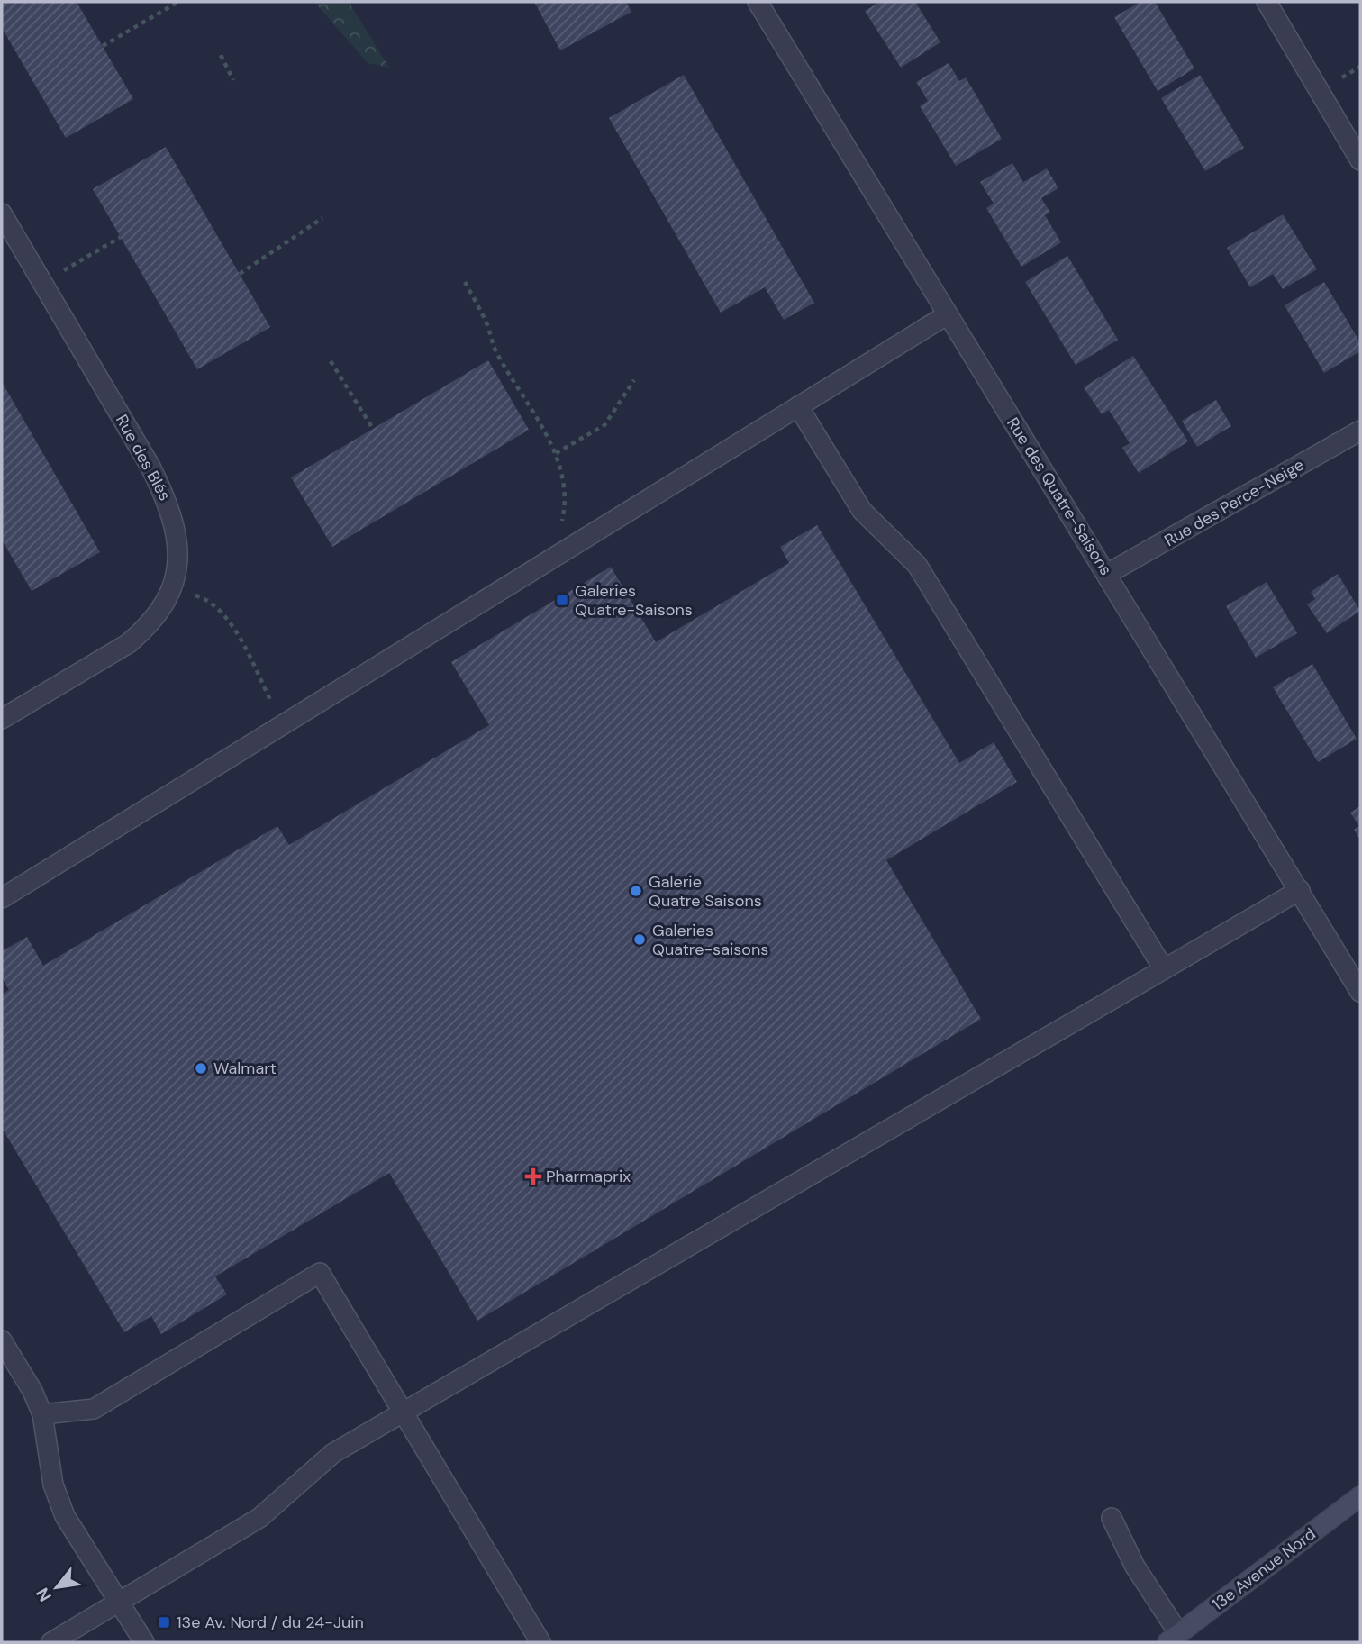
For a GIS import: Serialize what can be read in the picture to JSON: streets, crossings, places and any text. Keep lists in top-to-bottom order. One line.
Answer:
{"streets":{"main road":["13e Avenue Nord"],"street":["Rue des Blés","Rue des Quatre-Saisons","Rue des Perce-Neige"]},"crossings":[["Rue des Quatre-Saisons","Rue des Perce-Neige"]],"places":{"transit":["Galeries Quatre-Saisons","13e Av. Nord / du 24-Juin"],"other":["Galerie Quatre Saisons","Galeries Quatre-saisons","Walmart"],"health":["Pharmaprix"]},"north":"bottom left"}
